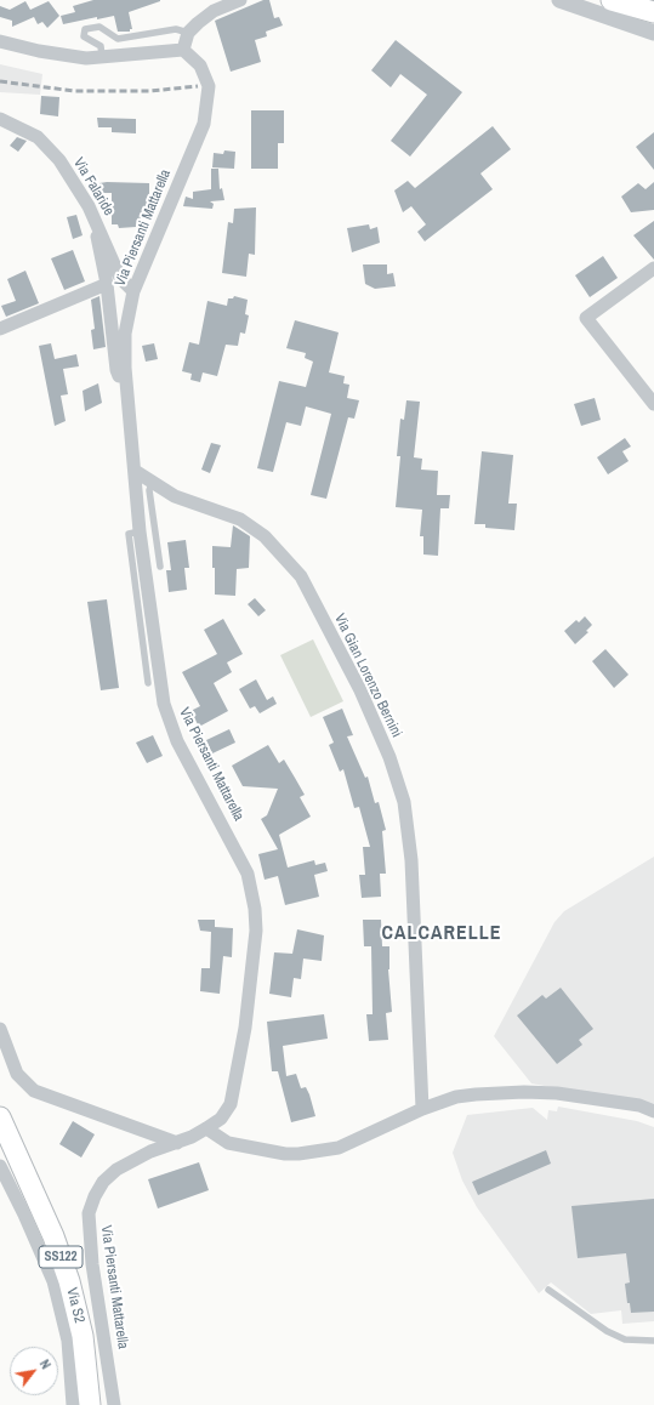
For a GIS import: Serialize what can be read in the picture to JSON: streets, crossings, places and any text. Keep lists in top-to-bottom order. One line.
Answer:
{"streets":{"main road":["SS122"],"street":["Via Falaride","Via Piersanti Mattarella","Via Gian Lorenzo Bernini","Via S2"]},"crossings":[["Via Falaride","Via Piersanti Mattarella"],["Via Piersanti Mattarella","Via Gian Lorenzo Bernini"]],"districts":["CALCARELLE"],"north":"top right"}
